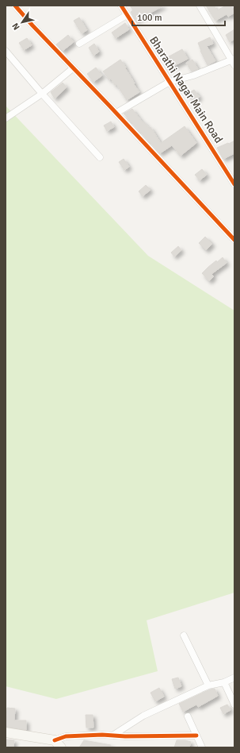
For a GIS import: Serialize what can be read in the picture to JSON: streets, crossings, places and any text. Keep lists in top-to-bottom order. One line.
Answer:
{"streets":{"street":["Bharathi Nagar Main Road"]},"scale_bar":"100 m","north":"bottom left"}
